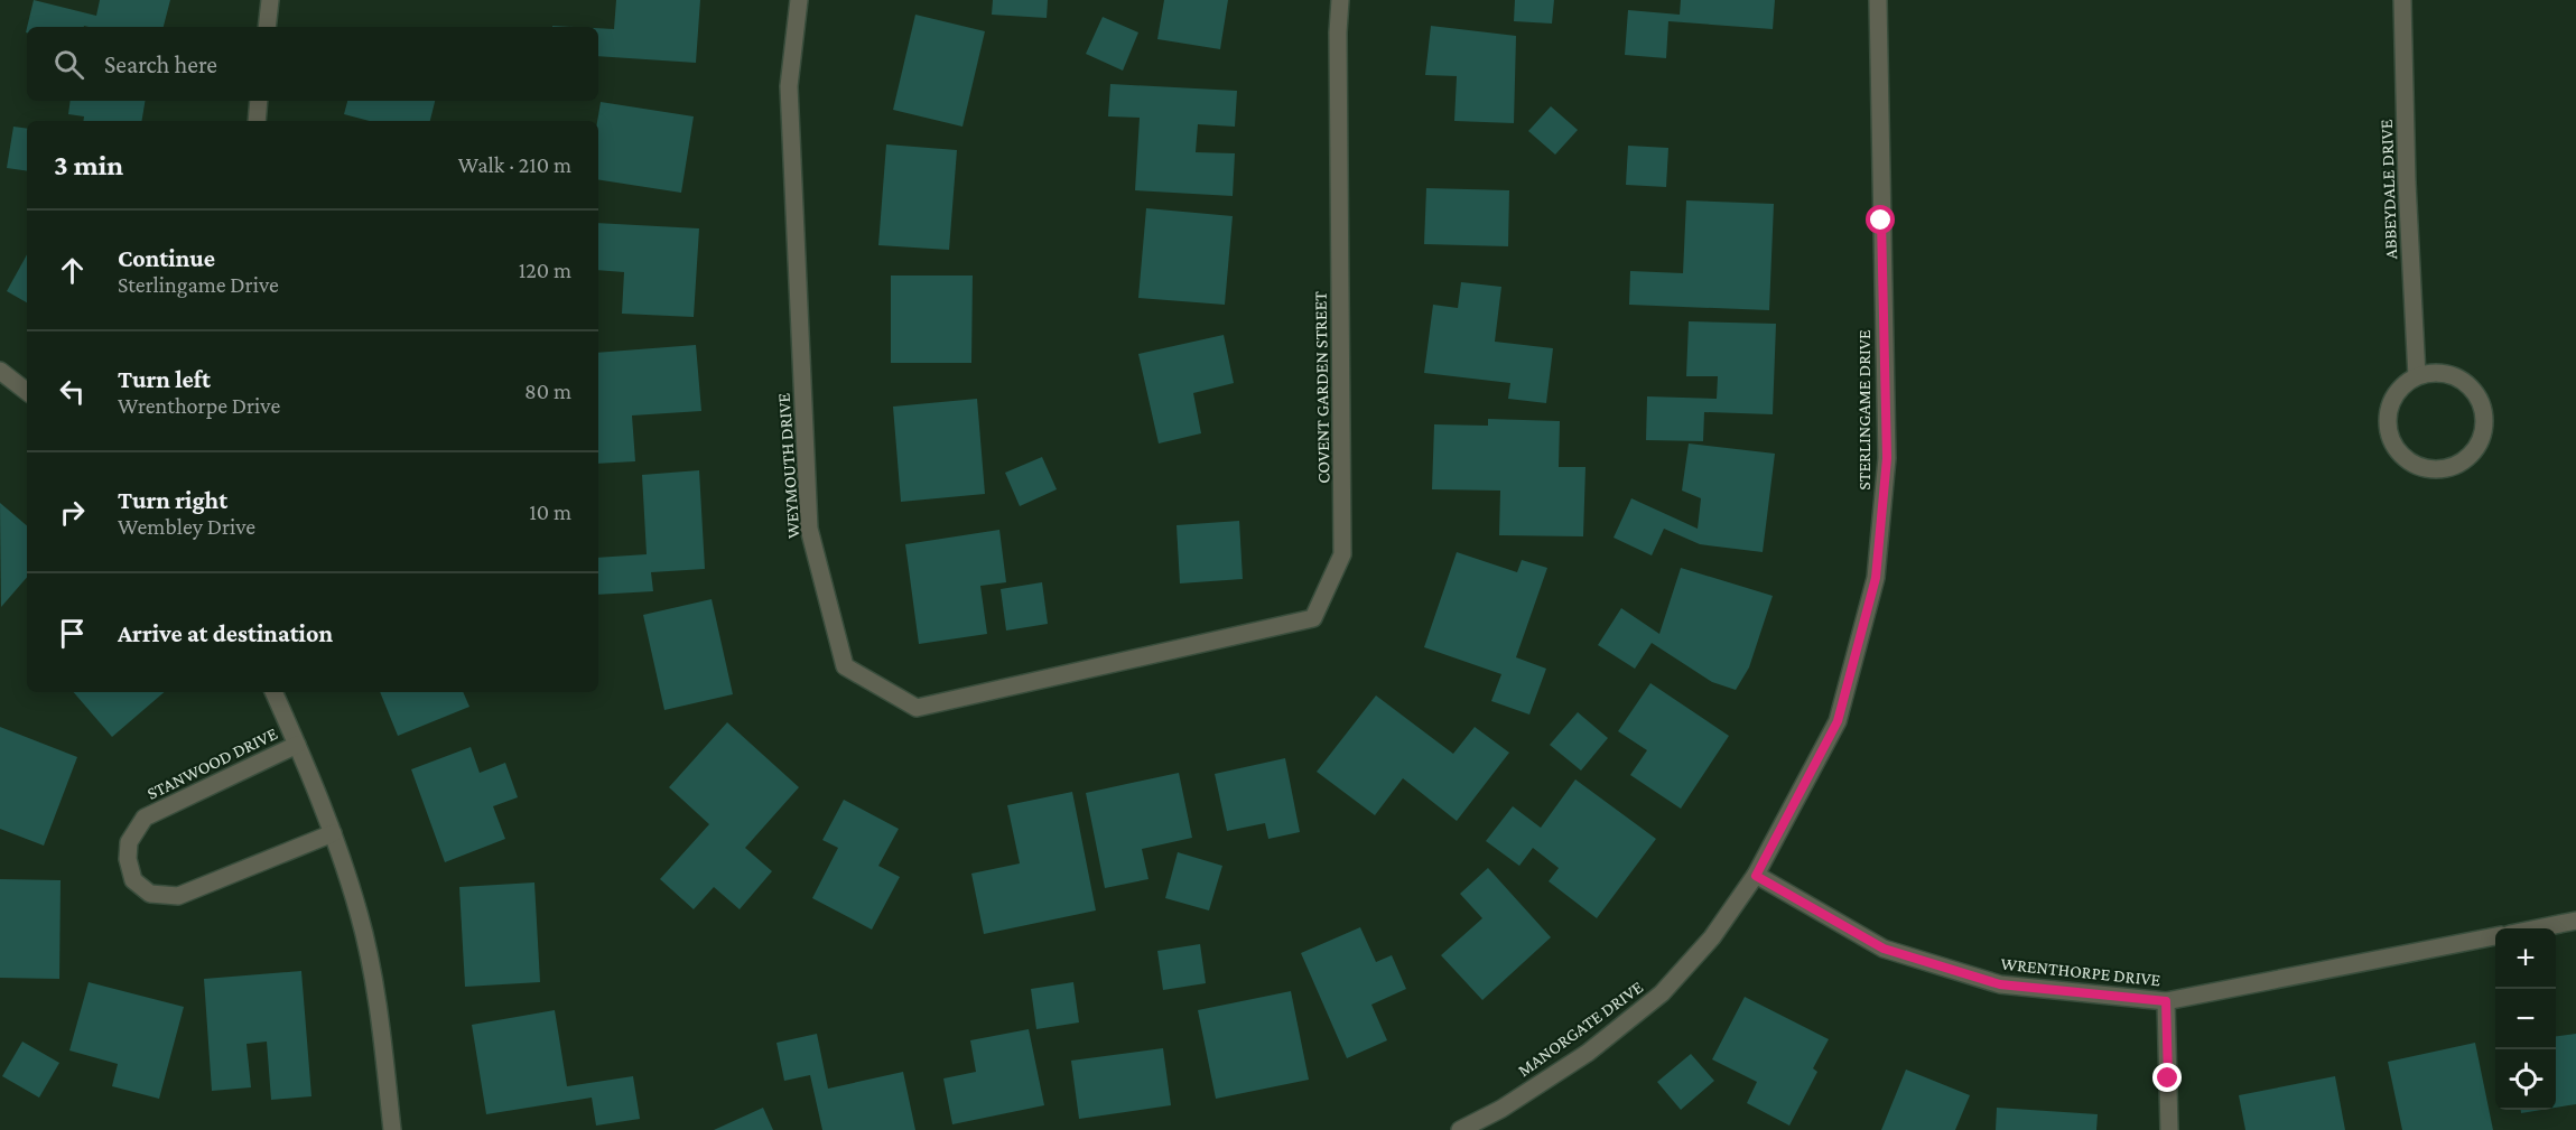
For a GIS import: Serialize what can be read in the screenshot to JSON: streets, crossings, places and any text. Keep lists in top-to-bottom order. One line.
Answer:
{"streets":{"street":["ABBEYDALE DRIVE","COVENT GARDEN STREET","STERLINGAME DRIVE","WEYMOUTH DRIVE","STANWOOD DRIVE","WRENTHORPE DRIVE","MANORGATE DRIVE"]},"crossings":[["COVENT GARDEN STREET","WEYMOUTH DRIVE"],["STERLINGAME DRIVE","WRENTHORPE DRIVE"],["STERLINGAME DRIVE","MANORGATE DRIVE"],["WRENTHORPE DRIVE","MANORGATE DRIVE"]],"page":{"search":"Search here","heading":["3 min","Walk · 210 m"],"list":[["Continue","Sterlingame Drive","120 m"],["Turn left","Wrenthorpe Drive","80 m"],["Turn right","Wembley Drive","10 m"],"Arrive at destination"],"map_buttons":["+","−"]}}
